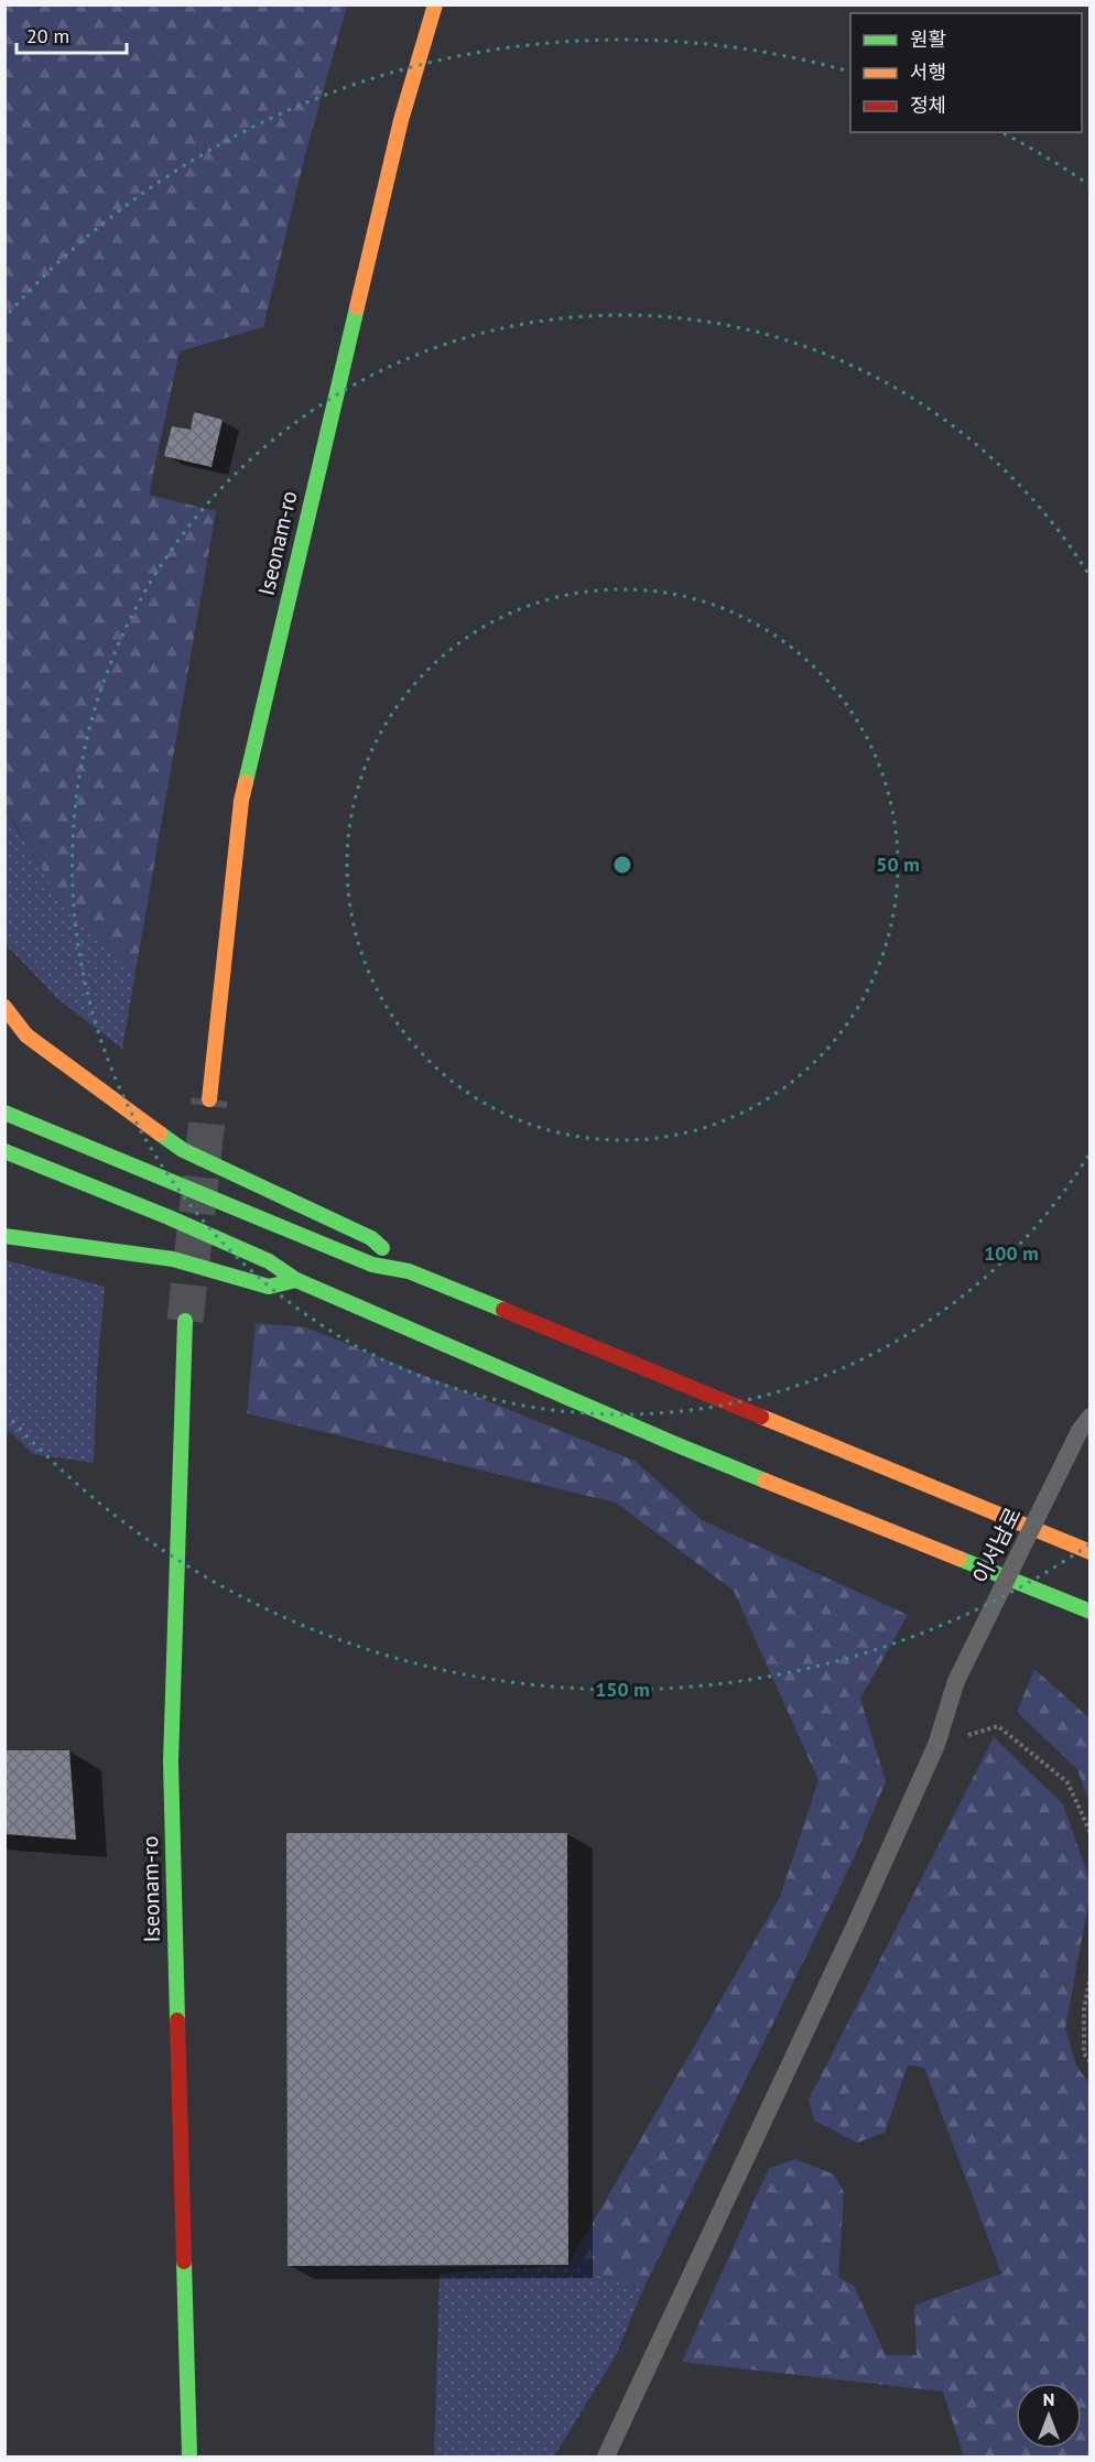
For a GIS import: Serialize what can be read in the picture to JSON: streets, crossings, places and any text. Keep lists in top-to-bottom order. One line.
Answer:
{"streets":{"main road":["Iseonam-ro"],"lane":["이서남로"]},"legend":["원활","서행","정체"],"scale_bar":"20 m","north":"top","rings":["50 m","100 m","150 m"]}
